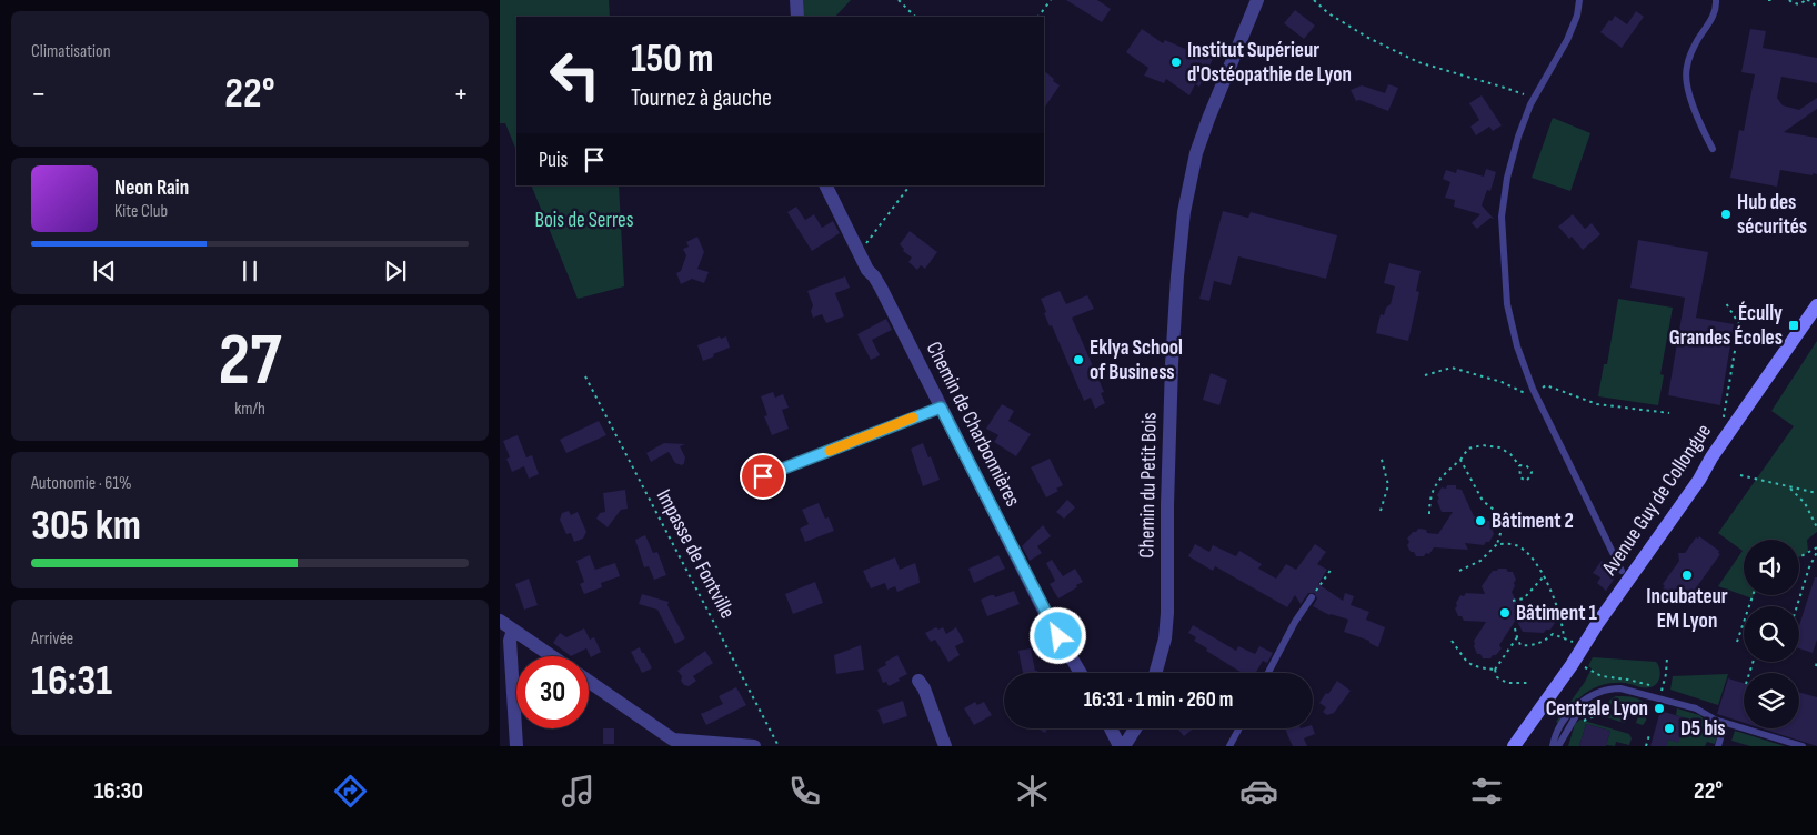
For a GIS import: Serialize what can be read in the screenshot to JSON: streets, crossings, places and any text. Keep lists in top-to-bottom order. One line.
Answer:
{"streets":{"main road":["Avenue Guy de Collongue"],"street":["Chemin de Charbonnières","Chemin du Petit Bois"],"path":["Impasse de Fontville"]},"parks":["Bois de Serres"],"places":{"other":["Institut Supérieur d'Ostéopathie de Lyon","Hub des sécurités","Eklya School of Business","Bâtiment 2","Incubateur EM Lyon","Bâtiment 1","Centrale Lyon","D5 bis"],"transit":["Écully Grandes Écoles"]},"page":{"tile":["Climatisation",["27","km/h"],["Autonomie · 61%","305 km"],["Arrivée","16:31"]],"turn":["150 m","Tournez à gauche"],"heat":["−","22°","+"],"then":"Puis","song":["Neon Rain","Kite Club"],"limit":"30","trip":"16:31 · 1 min · 260 m","tabs":["16:30","22°"]}}
